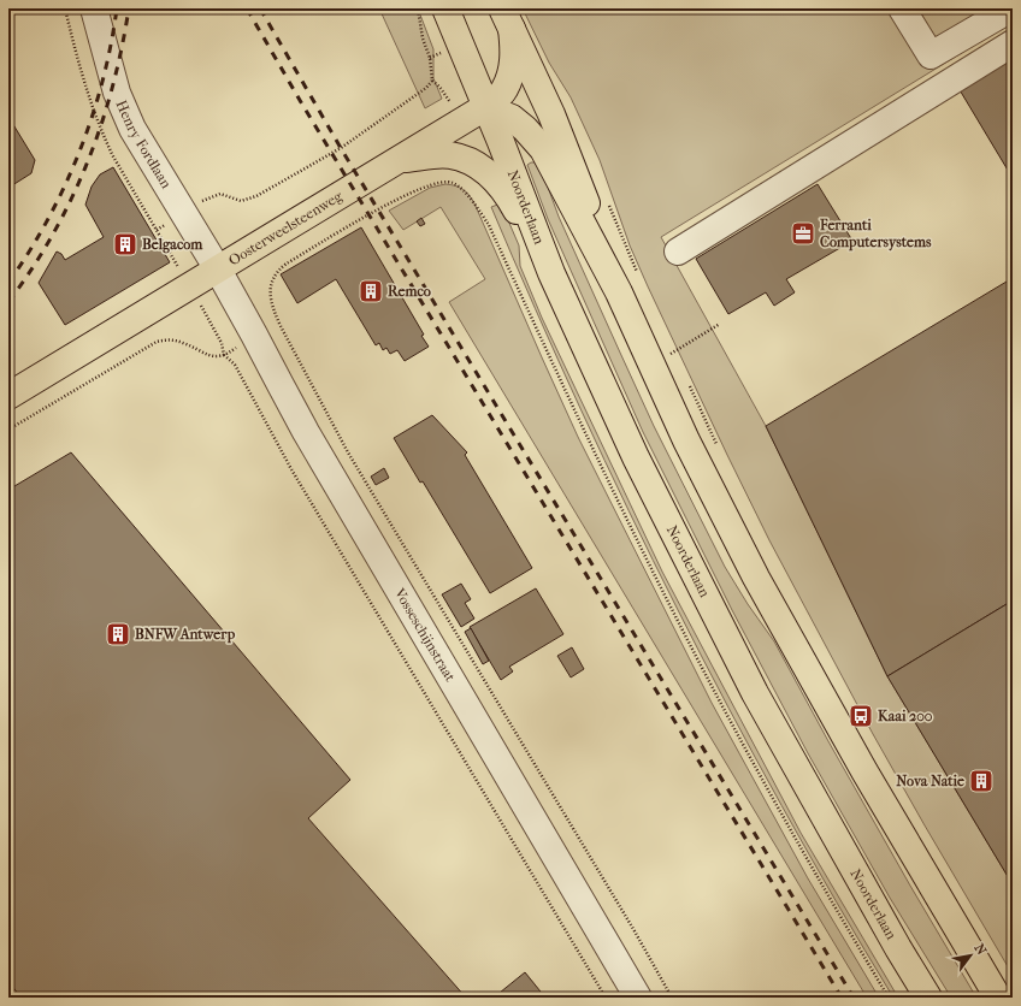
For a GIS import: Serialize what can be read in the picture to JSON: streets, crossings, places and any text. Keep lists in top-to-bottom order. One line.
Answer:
{"streets":{"main road":["Noorderlaan","Oosterweelsteenweg"],"street":["Henry Fordlaan","Vosseschijnstraat"]},"crossings":[["Henry Fordlaan","Oosterweelsteenweg"],["Henry Fordlaan","Vosseschijnstraat"],["Noorderlaan","Oosterweelsteenweg"],["Oosterweelsteenweg","Vosseschijnstraat"]],"places":{"office":["Ferranti Computersystems"],"building":["Belgacom","Remco","BNFW Antwerp","Nova Natie"],"bus stop":["Kaai 200"]},"north":"top right"}
